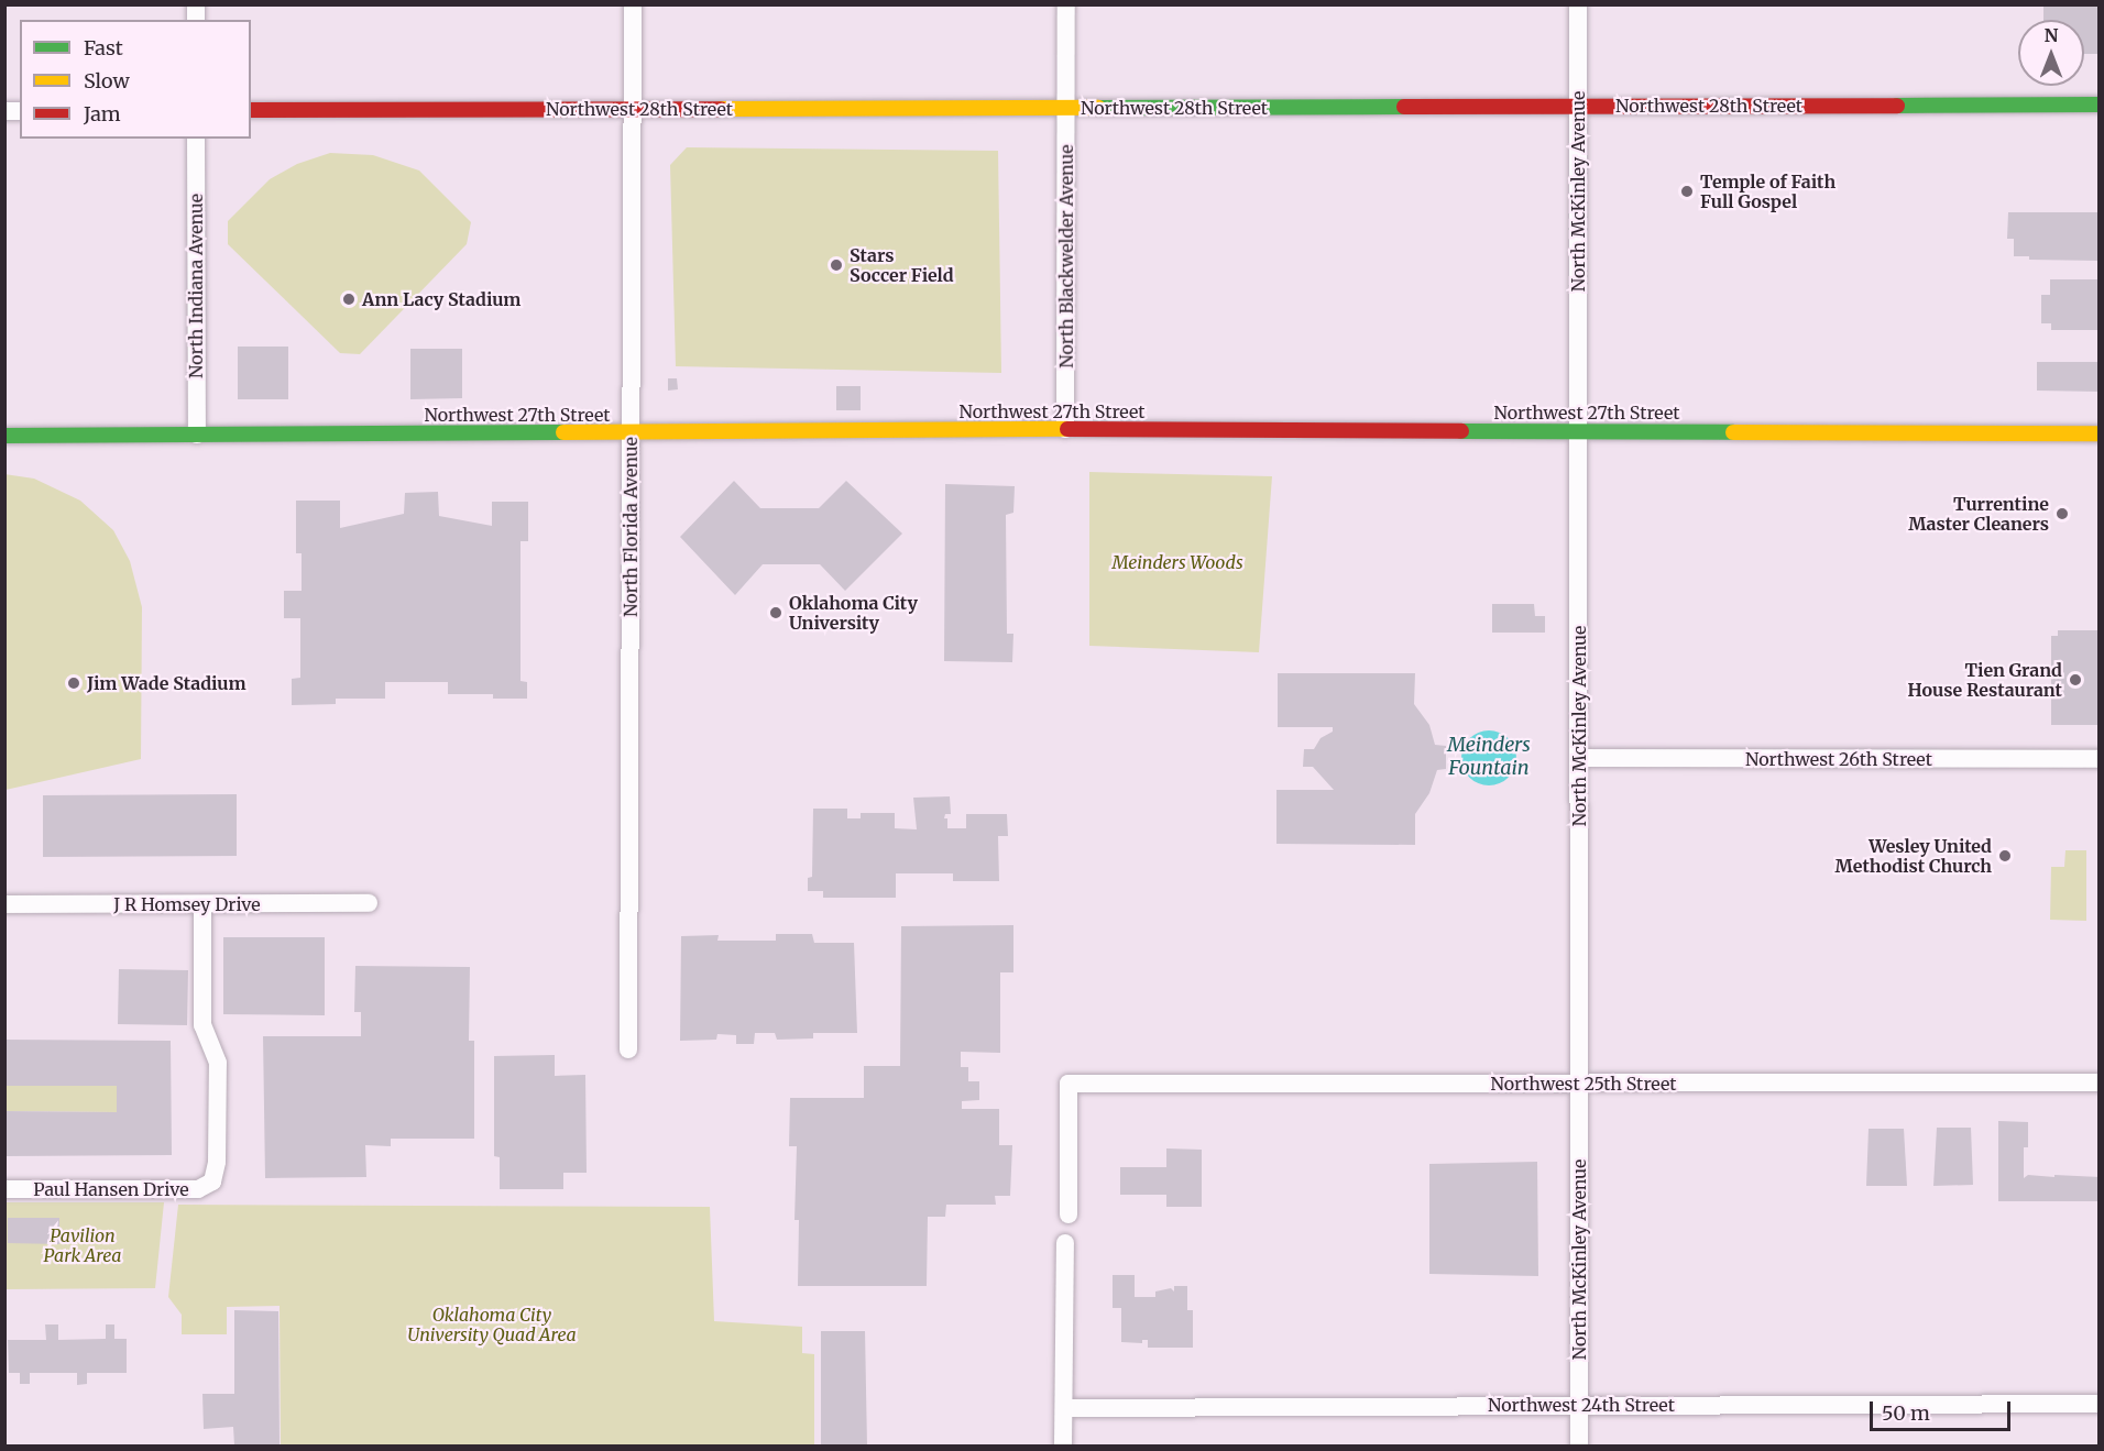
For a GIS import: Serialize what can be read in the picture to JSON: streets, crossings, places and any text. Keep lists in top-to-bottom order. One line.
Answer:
{"streets":{"street":["Northwest 28th Street","North McKinley Avenue","North Blackwelder Avenue","North Indiana Avenue","Northwest 27th Street","North Florida Avenue","Northwest 26th Street","J R Homsey Drive","Northwest 25th Street","Paul Hansen Drive","Northwest 24th Street"]},"crossings":[["Northwest 28th Street","North McKinley Avenue"],["Northwest 28th Street","North Blackwelder Avenue"],["Northwest 28th Street","North Florida Avenue"],["North McKinley Avenue","Northwest 27th Street"],["North McKinley Avenue","Northwest 26th Street"],["North McKinley Avenue","Northwest 25th Street"],["North McKinley Avenue","Northwest 24th Street"],["North Blackwelder Avenue","Northwest 27th Street"],["North Indiana Avenue","Northwest 27th Street"],["Northwest 27th Street","North Florida Avenue"],["J R Homsey Drive","Paul Hansen Drive"]],"water":["Meinders Fountain"],"parks":["Meinders Woods","Pavilion Park Area","Oklahoma City University Quad Area"],"places":["Temple of Faith Full Gospel","Stars Soccer Field","Ann Lacy Stadium","Turrentine Master Cleaners","Oklahoma City University","Tien Grand House Restaurant","Jim Wade Stadium","Wesley United Methodist Church"],"legend":["Fast","Slow","Jam"],"scale_bar":"50 m","north":"top"}
